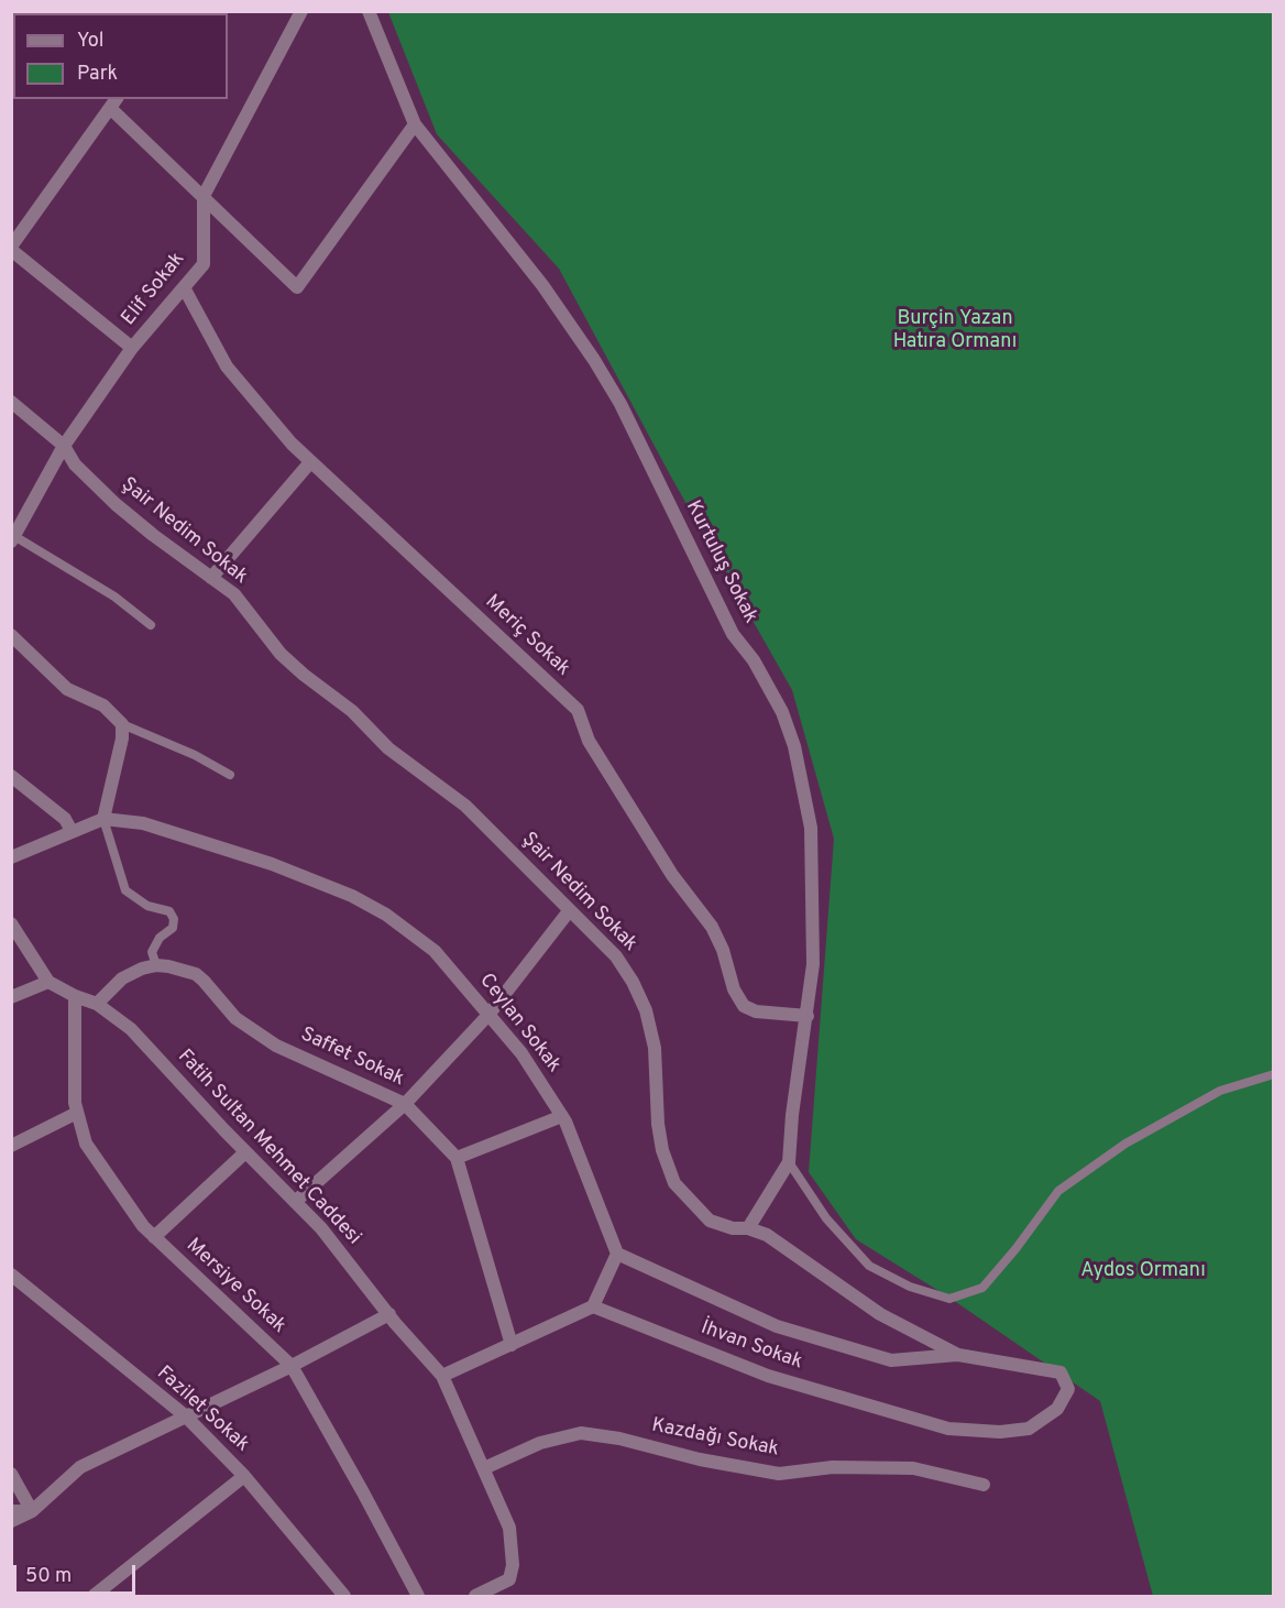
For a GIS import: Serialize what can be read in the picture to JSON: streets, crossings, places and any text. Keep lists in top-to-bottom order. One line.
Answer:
{"streets":{"street":["Elif Sokak","Şair Nedim Sokak","Kurtuluş Sokak","Meriç Sokak","Ceylan Sokak","Saffet Sokak","Fatih Sultan Mehmet Caddesi","Mersiye Sokak","İhvan Sokak","Fazilet Sokak","Kazdağı Sokak"]},"crossings":[["Elif Sokak","Şair Nedim Sokak"],["Elif Sokak","Meriç Sokak"],["Şair Nedim Sokak","Kurtuluş Sokak"],["Şair Nedim Sokak","İhvan Sokak"],["Kurtuluş Sokak","Meriç Sokak"],["Fatih Sultan Mehmet Caddesi","Mersiye Sokak"],["Fatih Sultan Mehmet Caddesi","Kazdağı Sokak"]],"parks":["Burçin Yazan Hatıra Ormanı","Aydos Ormanı"],"legend":["Yol","Park"],"scale_bar":"50 m"}
